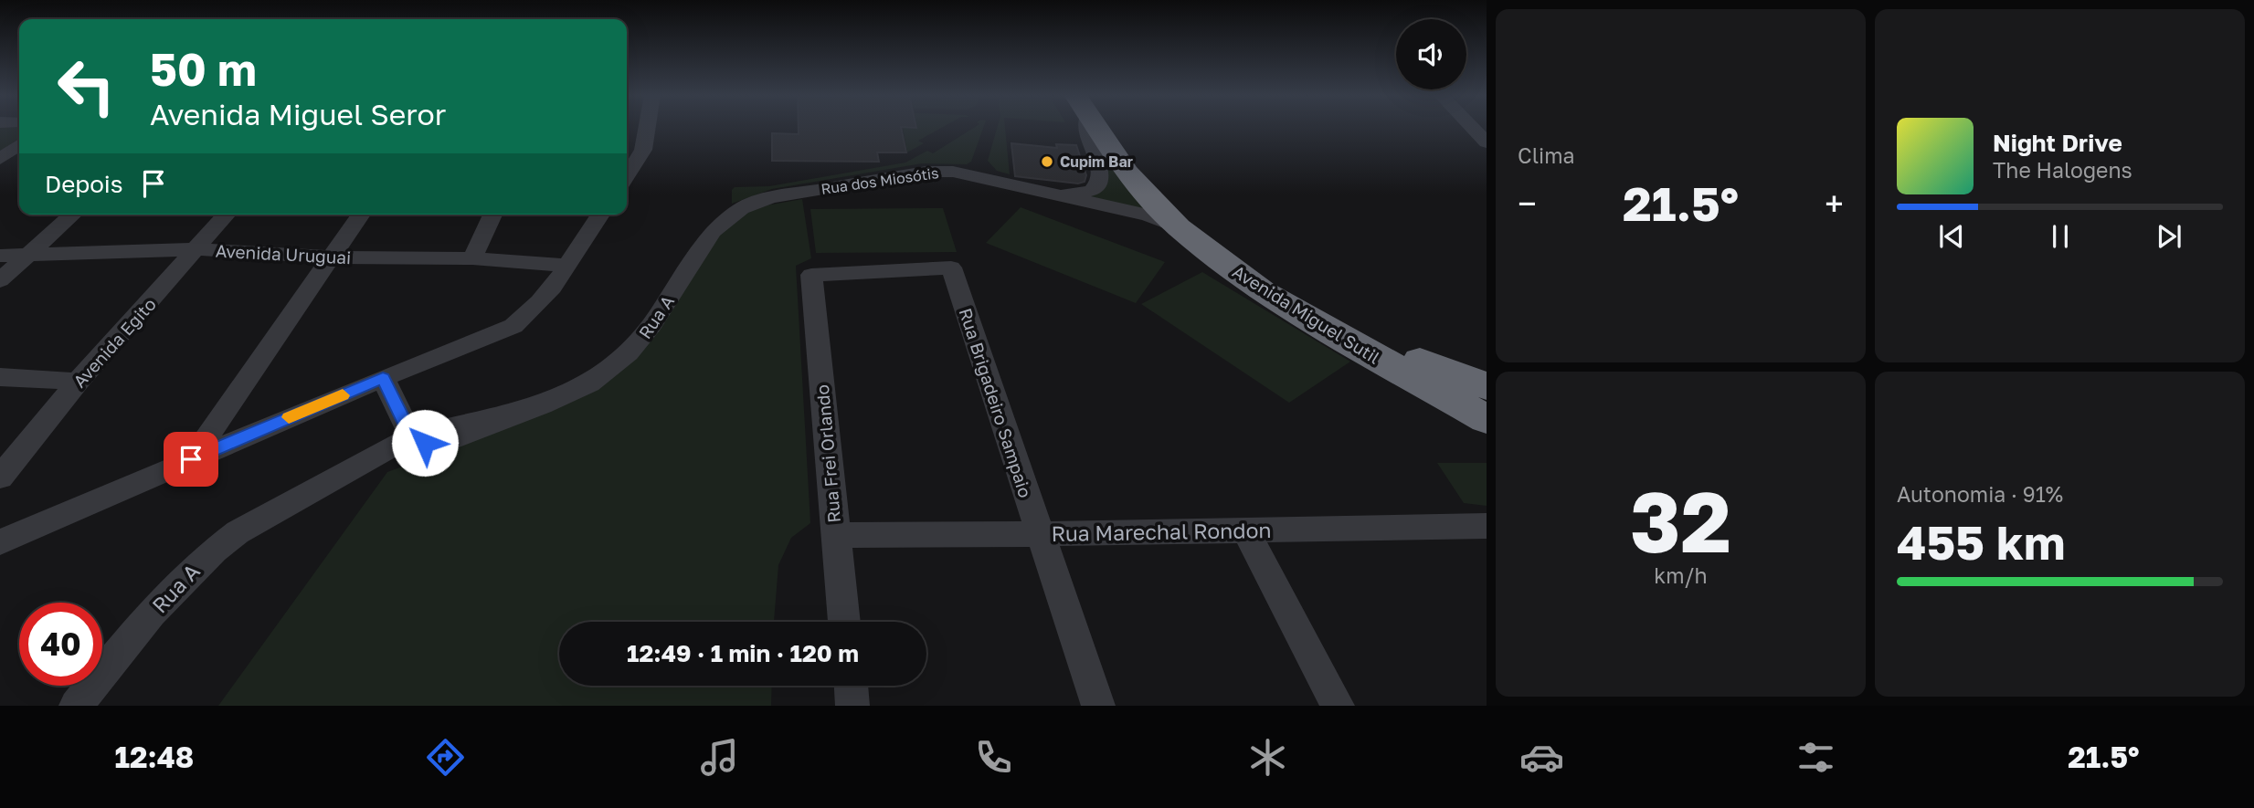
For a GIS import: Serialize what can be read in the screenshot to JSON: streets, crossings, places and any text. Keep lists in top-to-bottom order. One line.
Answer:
{"streets":{"highway":["Avenida Miguel Sutil"],"street":["Rua dos Miosótis","Avenida Uruguai","Rua A","Avenida Egito","Rua Brigadeiro Sampaio","Rua Frei Orlando","Rua Marechal Rondon"]},"crossings":[["Rua dos Miosótis","Avenida Miguel Sutil"],["Rua dos Miosótis","Rua A"],["Avenida Uruguai","Avenida Egito"],["Rua Brigadeiro Sampaio","Rua Frei Orlando"],["Rua Brigadeiro Sampaio","Rua Marechal Rondon"],["Rua Frei Orlando","Rua Marechal Rondon"]],"places":["Cupim Bar"],"page":{"tile":["Clima",["32","km/h"],["Autonomia · 91%","455 km"]],"turn":["50 m","Avenida Miguel Seror"],"song":["Night Drive","The Halogens"],"then":"Depois","heat":["−","21.5°","+"],"limit":"40","trip":"12:49 · 1 min · 120 m","tabs":["12:48","21.5°"]}}
